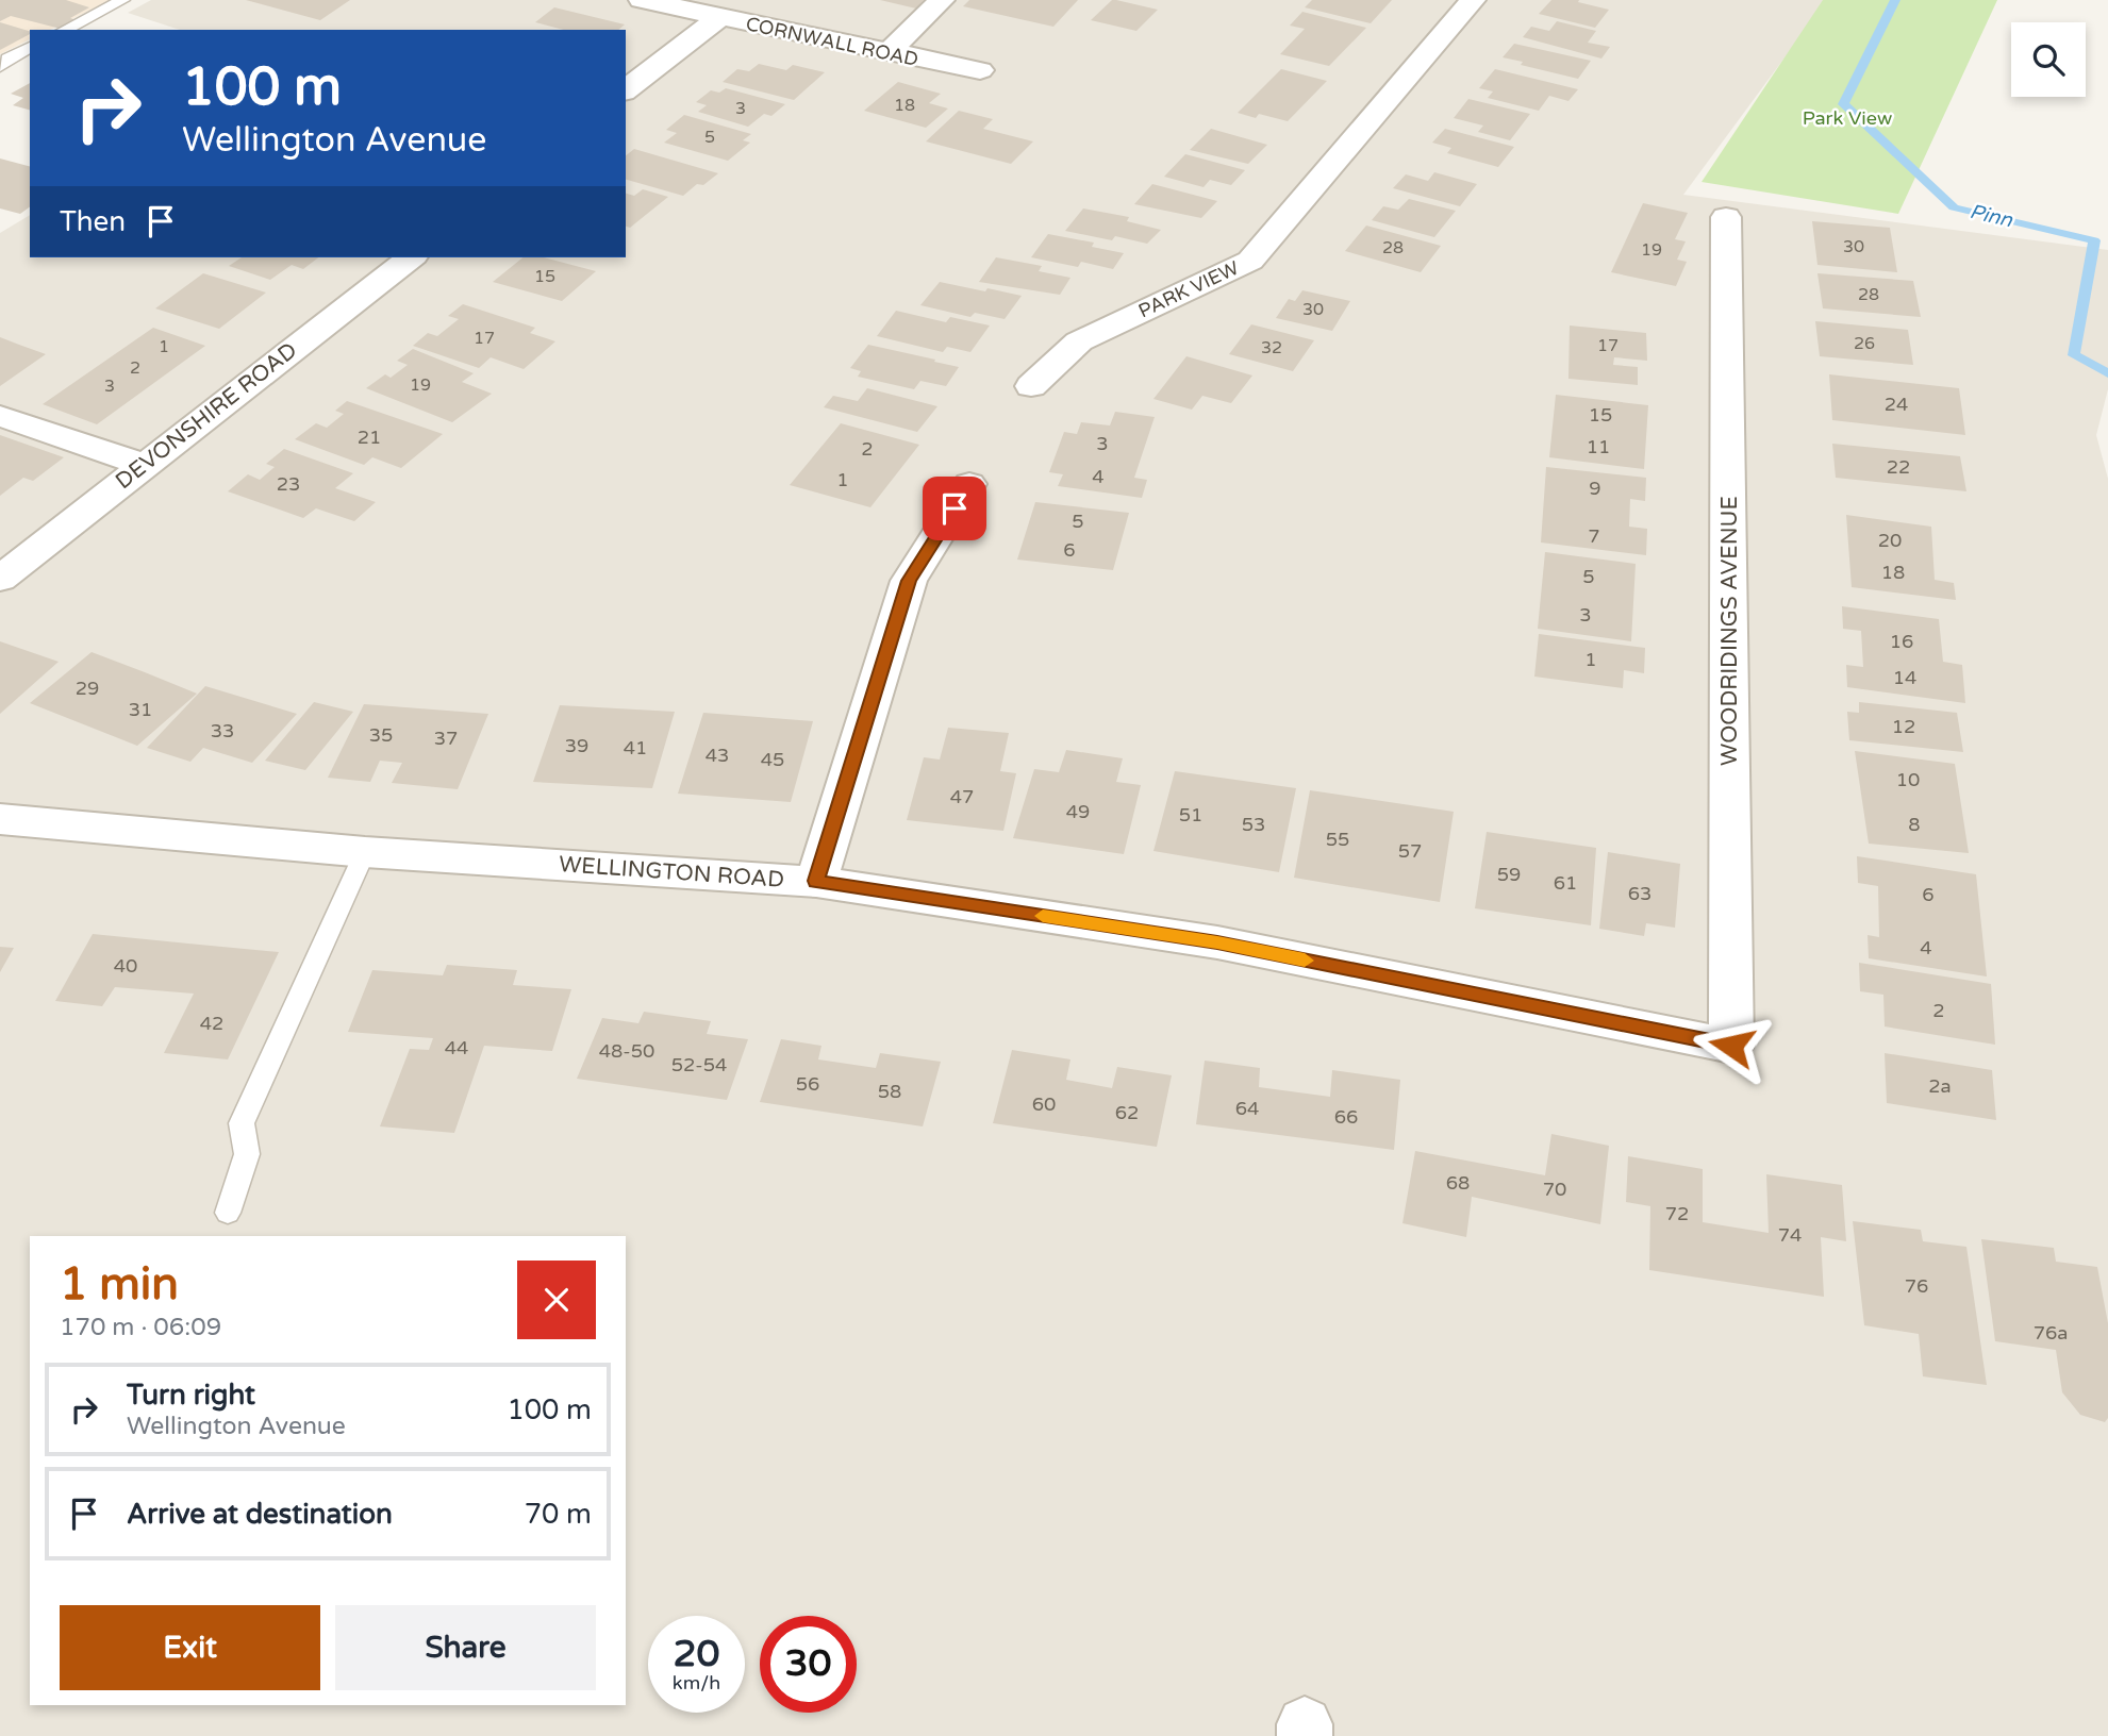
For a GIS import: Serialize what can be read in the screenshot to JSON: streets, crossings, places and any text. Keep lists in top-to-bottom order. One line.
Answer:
{"streets":{"street":["CORNWALL ROAD","PARK VIEW","DEVONSHIRE ROAD","WOODRIDINGS AVENUE","WELLINGTON ROAD"]},"crossings":[["WOODRIDINGS AVENUE","WELLINGTON ROAD"]],"water":["Pinn"],"parks":["Park View"],"house_numbers":["18","3","5","30","28","19","15","28","30","17","26","17","1","32","2","19","3","24","15","21","3","11","2","22","4","1","23","9","5","7","20","6","18","5","3","16","1","14","29","31","12","33","35","37","39","41","43","45","10","47","49","51","53","8","55","57","59","61","63","6","4","40","2","42","44","48-50","52-54","56","2a","58","60","64","62","66","68","70","72","74","76","76a"],"page":{"turn":["100 m","Wellington Avenue"],"then":"Then","heading":["1 min","170 m · 06:09"],"list":[{"name":"Turn right","note":"Wellington Avenue","value":"100 m"},{"name":"Arrive at destination","value":"70 m"}],"buttons":["Exit","Share"],"speed":"20 km/h","limit":"30"}}
